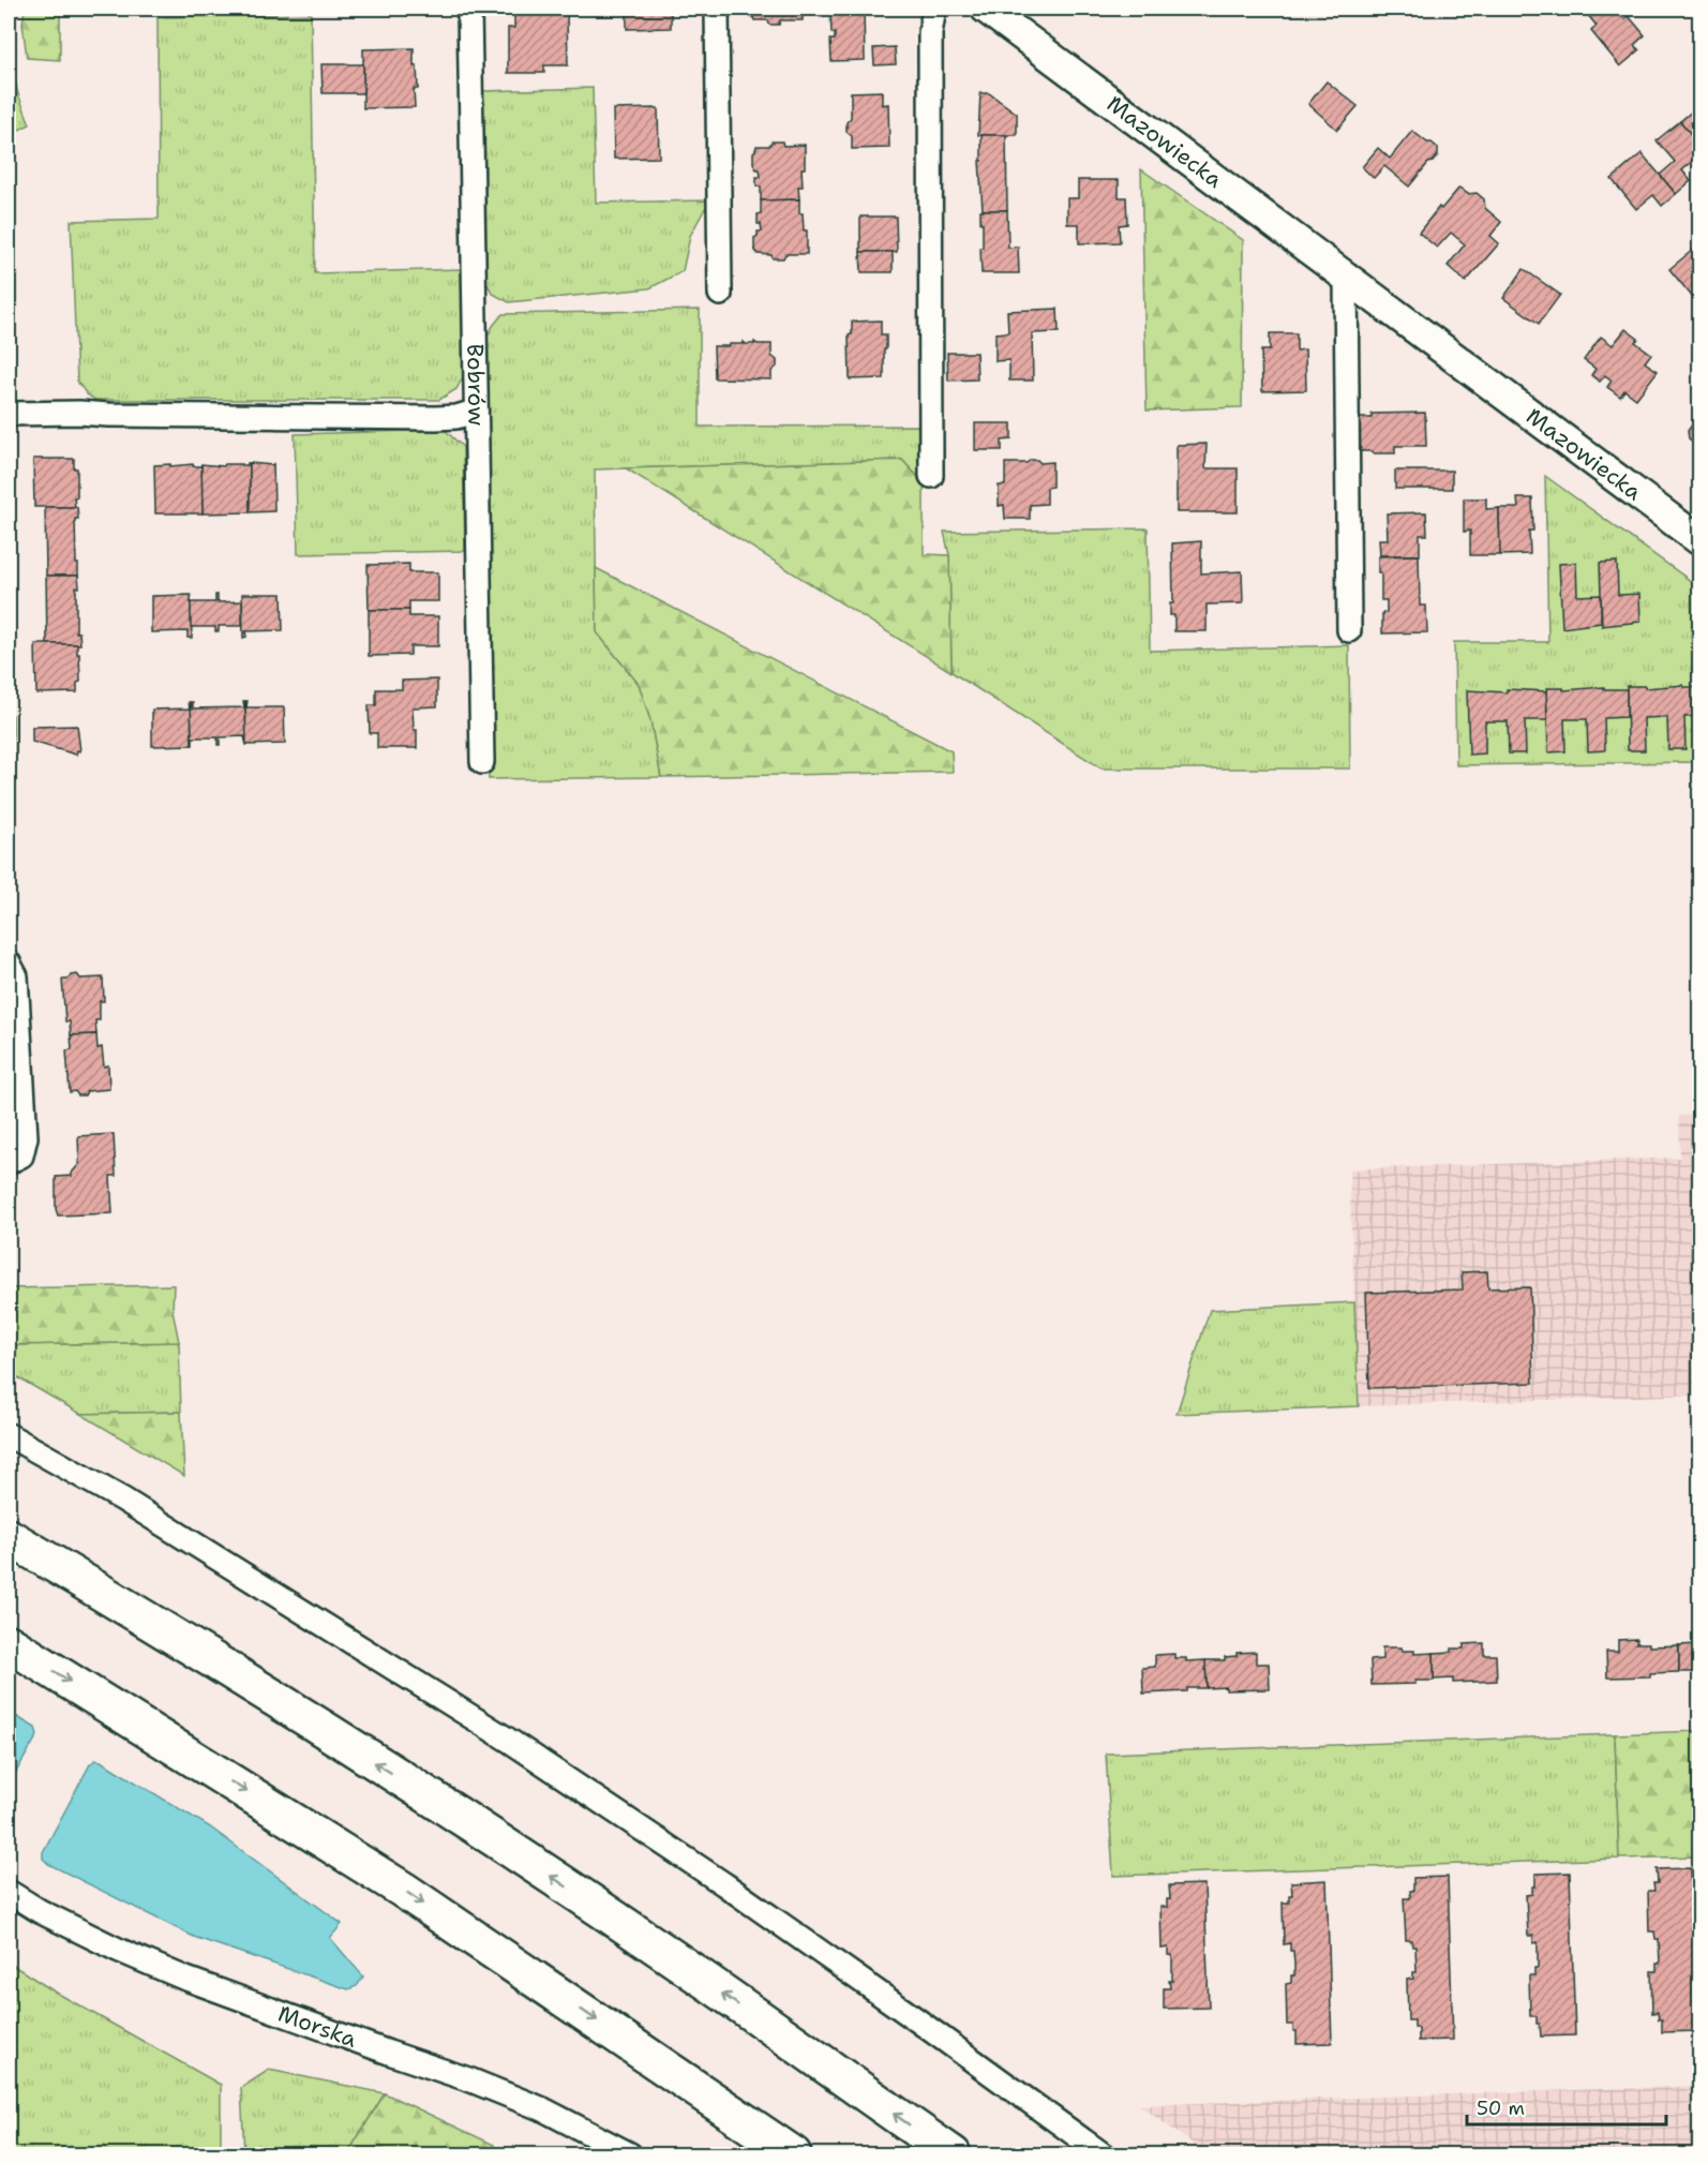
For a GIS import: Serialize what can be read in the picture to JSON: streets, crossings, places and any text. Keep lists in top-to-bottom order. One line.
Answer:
{"streets":{"street":["Mazowiecka","Bobrów","Morska"]},"scale_bar":"50 m"}
